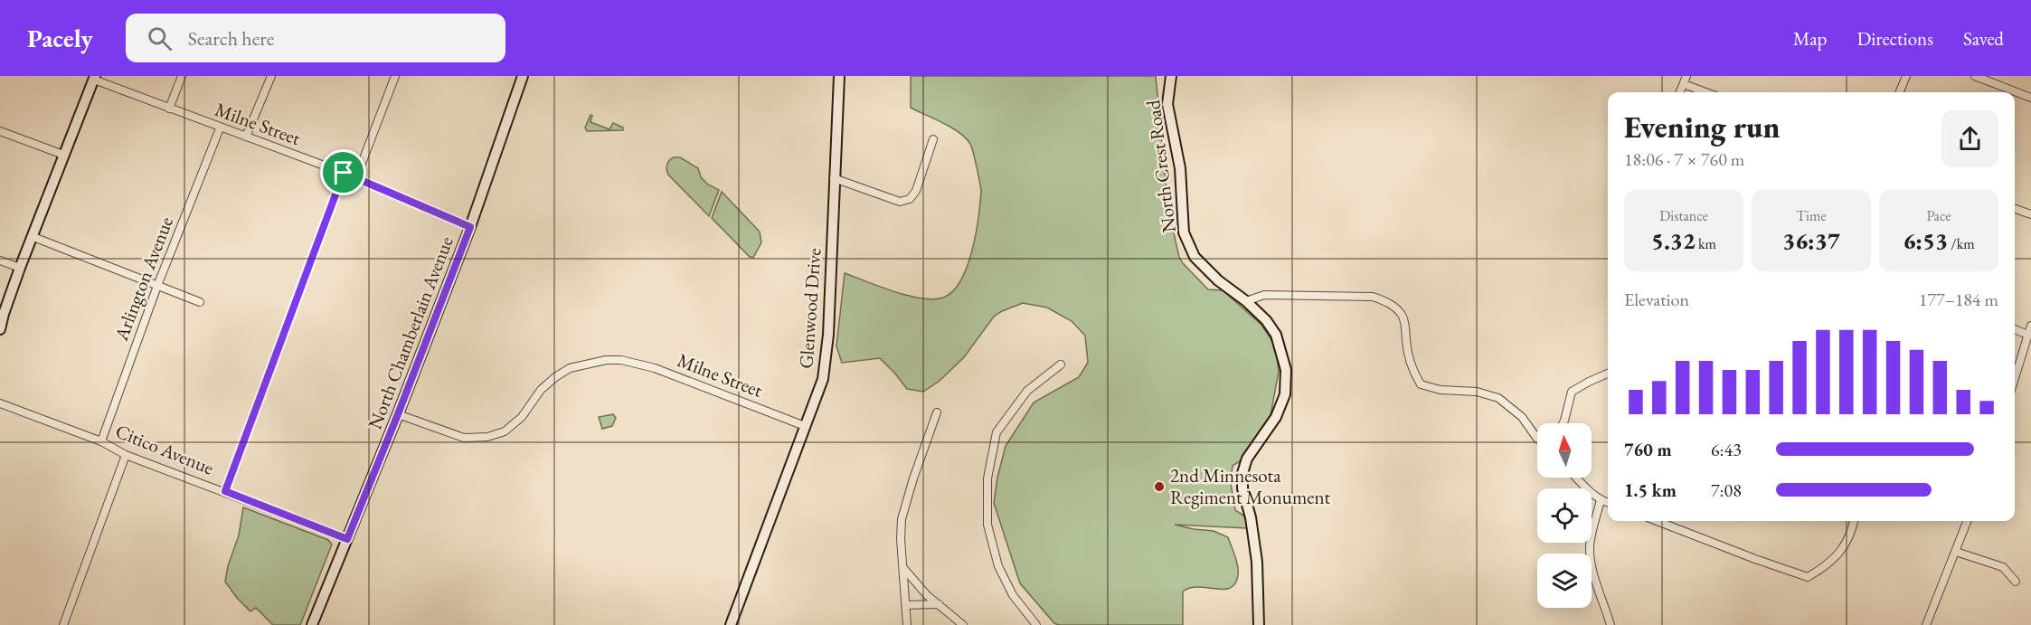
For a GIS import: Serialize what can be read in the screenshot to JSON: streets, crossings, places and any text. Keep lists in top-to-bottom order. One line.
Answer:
{"streets":{"street":["Milne Street","North Crest Road","Arlington Avenue","Glenwood Drive","North Chamberlain Avenue","Citico Avenue"]},"crossings":[["Milne Street","Arlington Avenue"],["Milne Street","Glenwood Drive"],["Milne Street","North Chamberlain Avenue"],["Arlington Avenue","Citico Avenue"],["North Chamberlain Avenue","Citico Avenue"]],"places":["2nd Minnesota Regiment Monument"],"north":"top","page":{"header":"Pacely","search":"Search here","nav":["Map","Directions","Saved"],"heading":["Evening run","18:06 · 7 × 760 m"],"stats":[["Distance","5.32 km"],["Time","36:37"],["Pace","6:53 /km"]],"chart":["Elevation","177–184 m"],"list":[{"name":"760 m","note":"6:43"},{"name":"1.5 km","note":"7:08"}]}}
